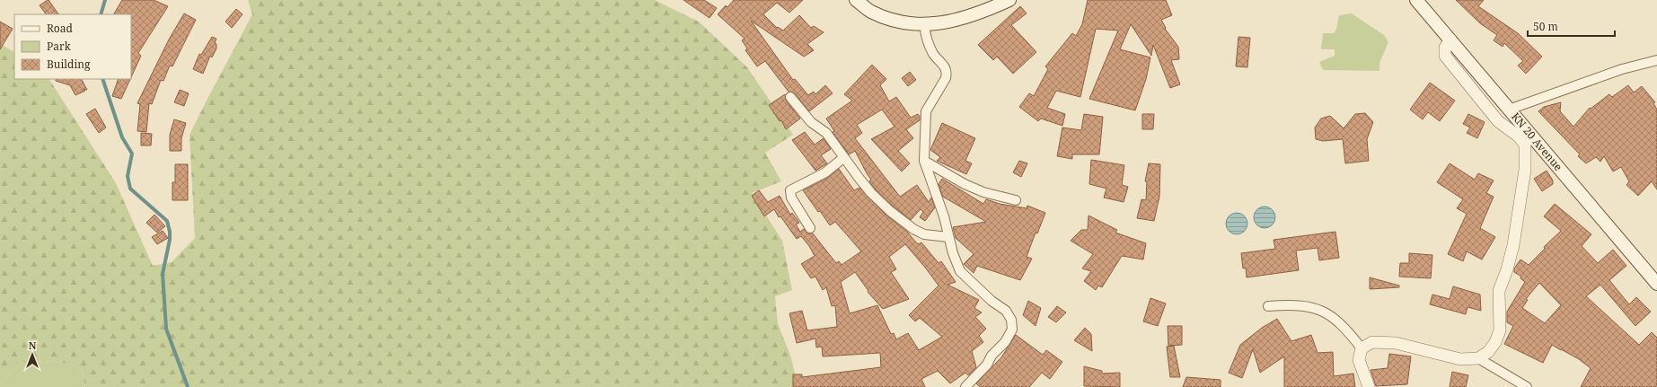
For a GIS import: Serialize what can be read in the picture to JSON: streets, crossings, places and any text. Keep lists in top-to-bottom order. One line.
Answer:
{"streets":{"main road":["KN 20 Avenue"]},"legend":["Road","Park","Building"],"scale_bar":"50 m","north":"top"}
